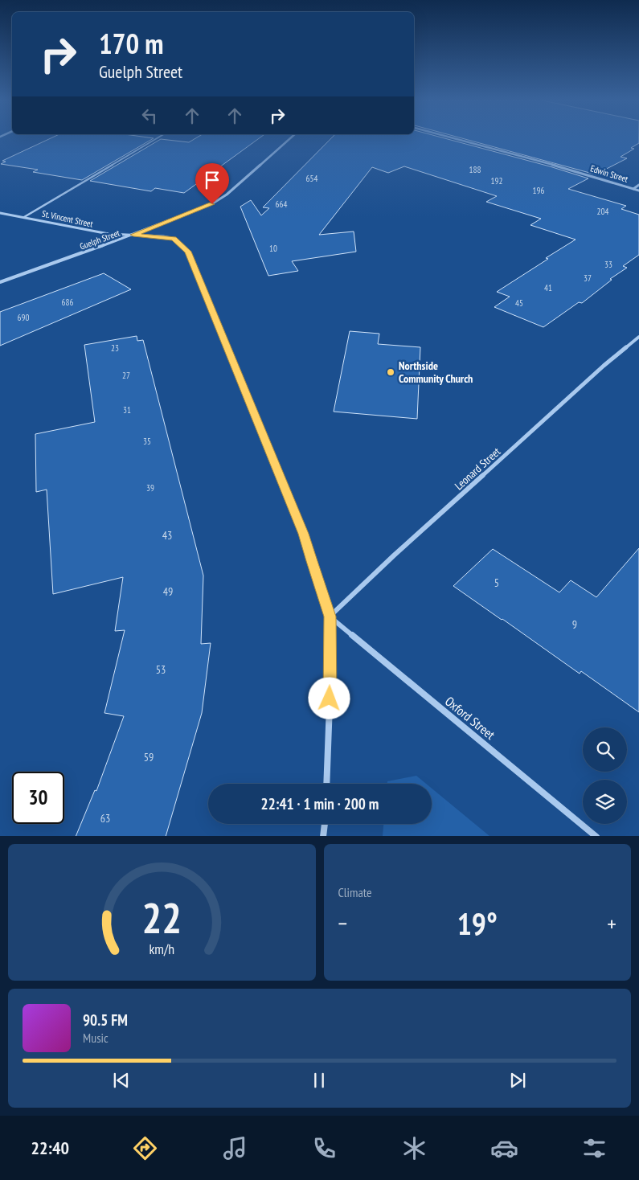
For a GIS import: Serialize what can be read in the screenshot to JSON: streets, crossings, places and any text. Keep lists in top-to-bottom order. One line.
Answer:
{"streets":{"street":["Edwin Street","St. Vincent Street","Guelph Street","Leonard Street","Oxford Street"]},"crossings":[["St. Vincent Street","Guelph Street"],["St. Vincent Street","Leonard Street"],["St. Vincent Street","Oxford Street"],["Leonard Street","Oxford Street"]],"places":["Northside Community Church"],"house_numbers":["188","654","192","196","664","204","10","33","37","41","686","45","690","23","27","31","35","39","43","5","49","9","53","59","63"],"page":{"turn":["170 m","Guelph Street"],"limit":"30","trip":"22:41 · 1 min · 200 m","tile":"Climate","heat":["−","19°","+"],"song":["90.5 FM","Music"],"tabs":"22:40","gauge":["22","km/h"]}}
